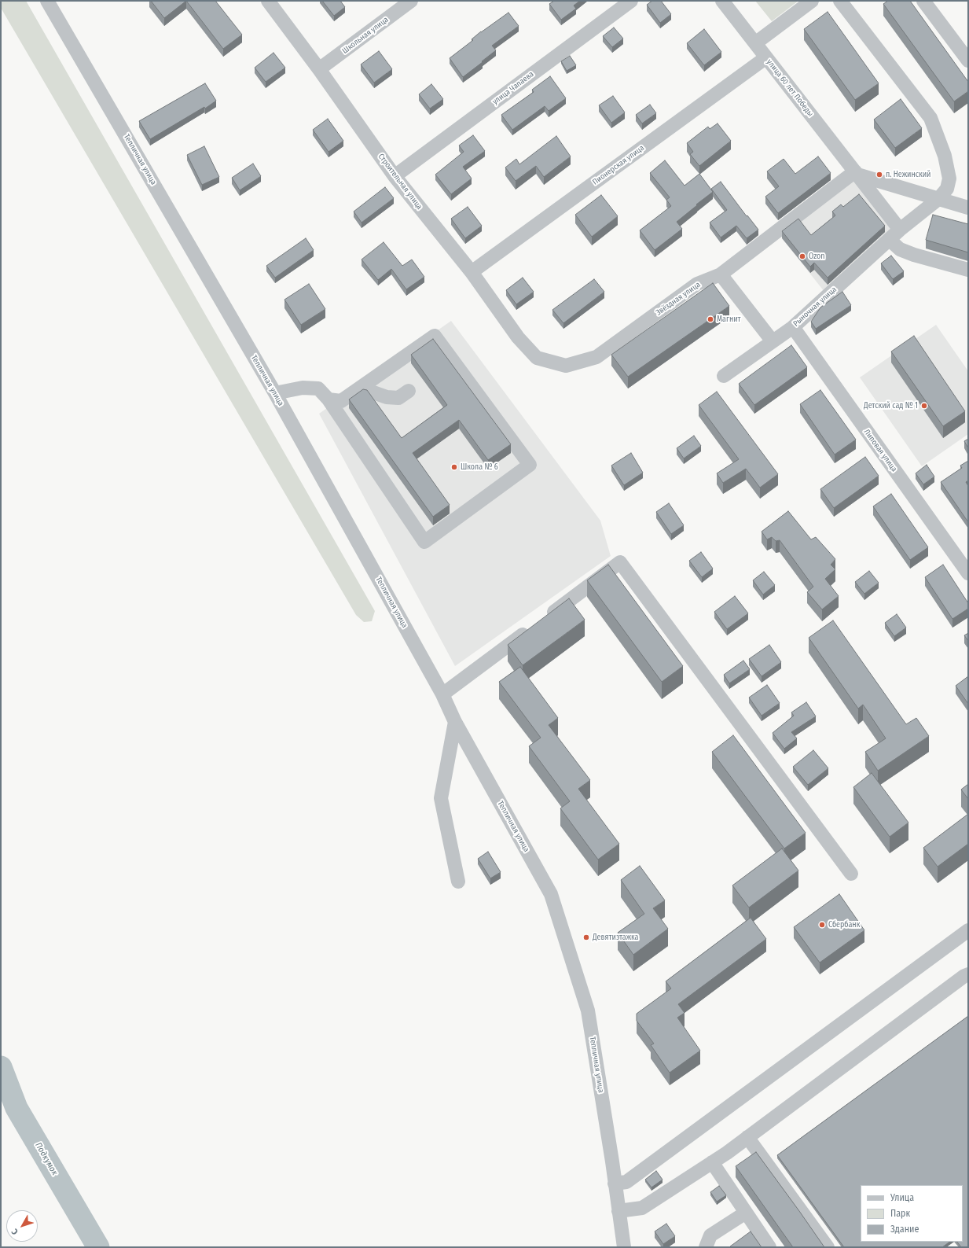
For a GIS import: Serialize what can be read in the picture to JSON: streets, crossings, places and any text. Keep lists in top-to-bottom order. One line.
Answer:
{"streets":{"street":["Школьная улица","улица Чапаева","улица 60 лет Победы","Тепличная улица","Пионерская улица","Строительная улица","Звёздная улица","Рыночная улица","Липовая улица"]},"crossings":[["Школьная улица","Строительная улица"],["улица Чапаева","Строительная улица"],["улица 60 лет Победы","Пионерская улица"],["улица 60 лет Победы","Звёздная улица"],["улица 60 лет Победы","Рыночная улица"],["Пионерская улица","Строительная улица"],["Строительная улица","Звёздная улица"],["Рыночная улица","Липовая улица"]],"water":["Подкумок"],"places":["п. Нежинский","Ozon","Магнит","Детский сад № 1","Школа № 6","Сбербанк","Девятиэтажка"],"legend":["Улица","Парк","Здание"],"north":"bottom left"}
